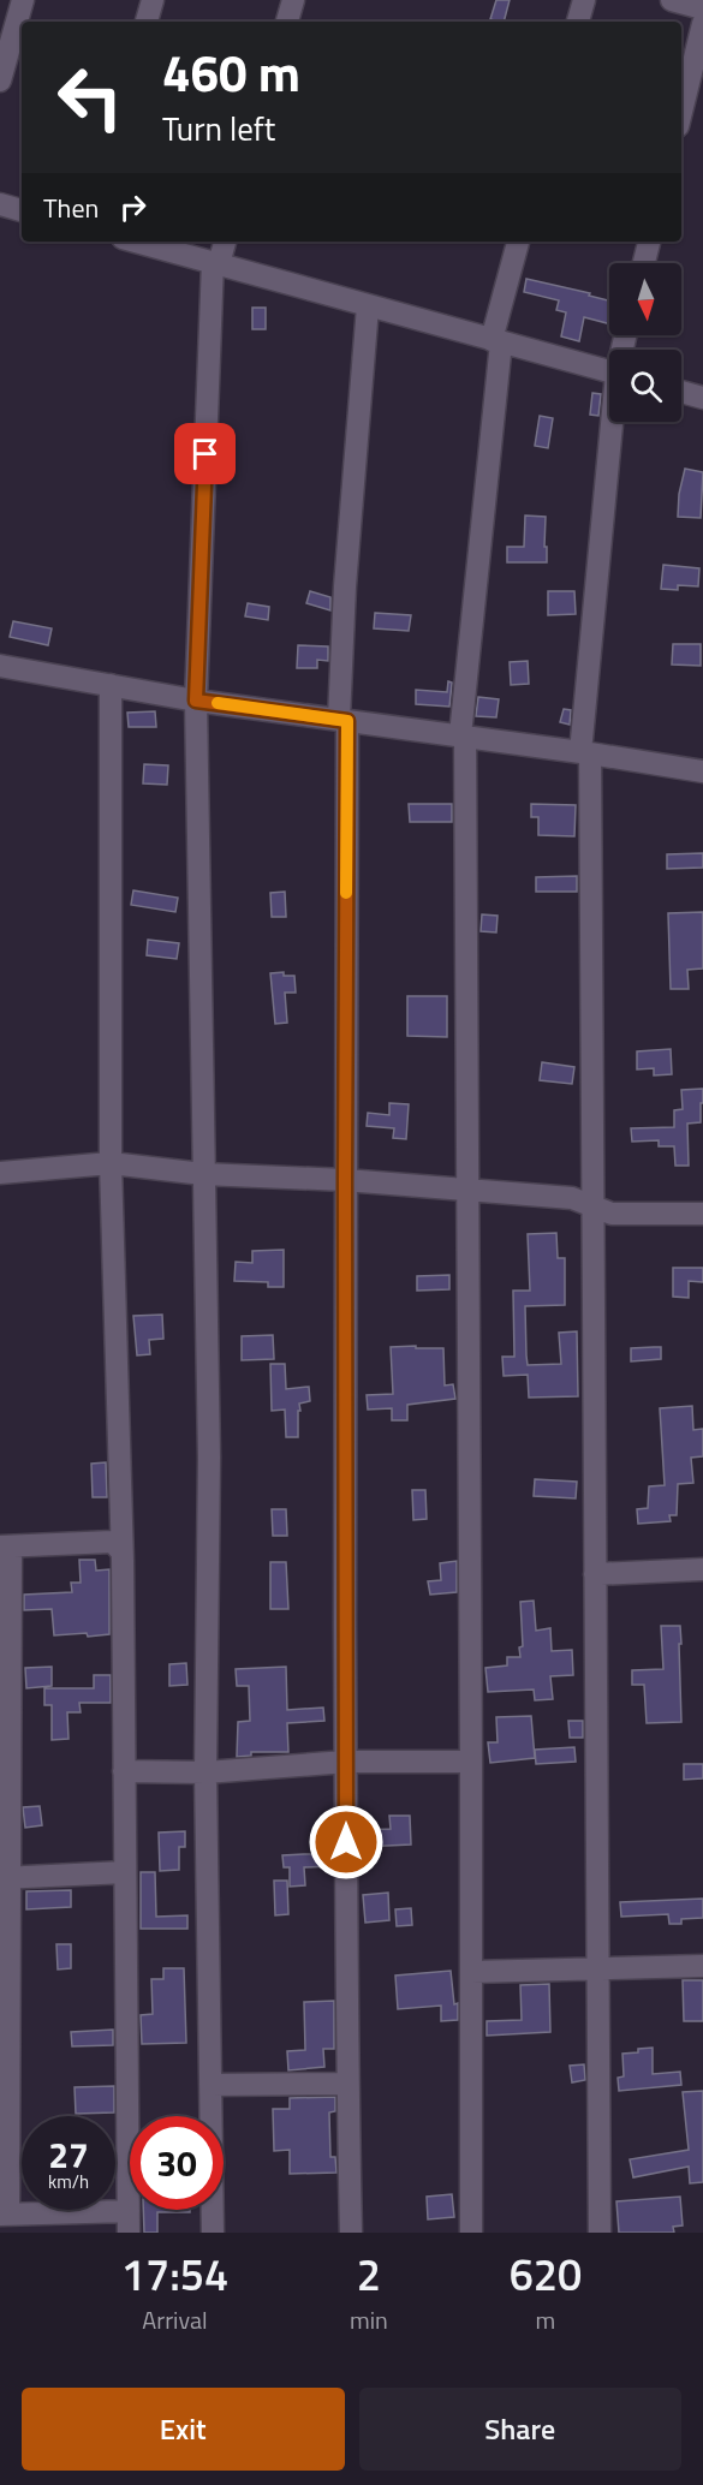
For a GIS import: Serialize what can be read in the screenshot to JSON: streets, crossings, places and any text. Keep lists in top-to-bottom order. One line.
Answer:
{"north":"bottom","page":{"turn":["460 m","Turn left"],"then":"Then","speed":"27 km/h","limit":"30","eta":["17:54","Arrival","2","min","620","m"],"buttons":["Exit","Share"]}}
